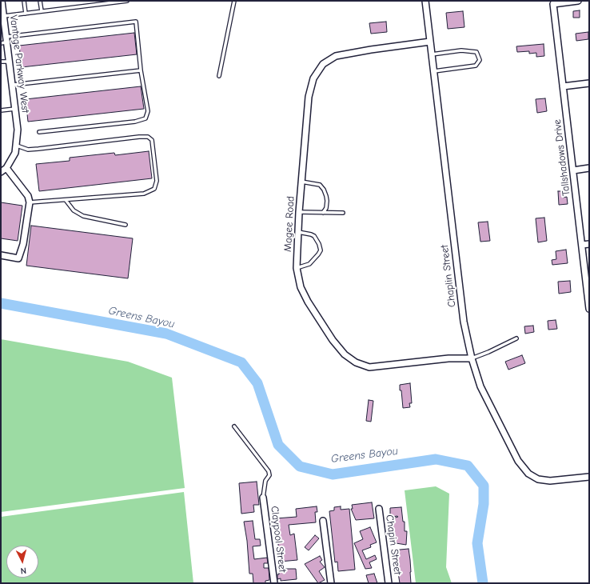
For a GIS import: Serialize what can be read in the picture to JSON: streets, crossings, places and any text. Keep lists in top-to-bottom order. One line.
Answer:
{"streets":{"street":["Vantage Parkway West","Tallshadows Drive","Magee Road","Chaplin Street","Claypool Street","Chapin Street"]},"crossings":[["Magee Road","Chaplin Street"]],"water":["Greens Bayou"],"north":"bottom"}
